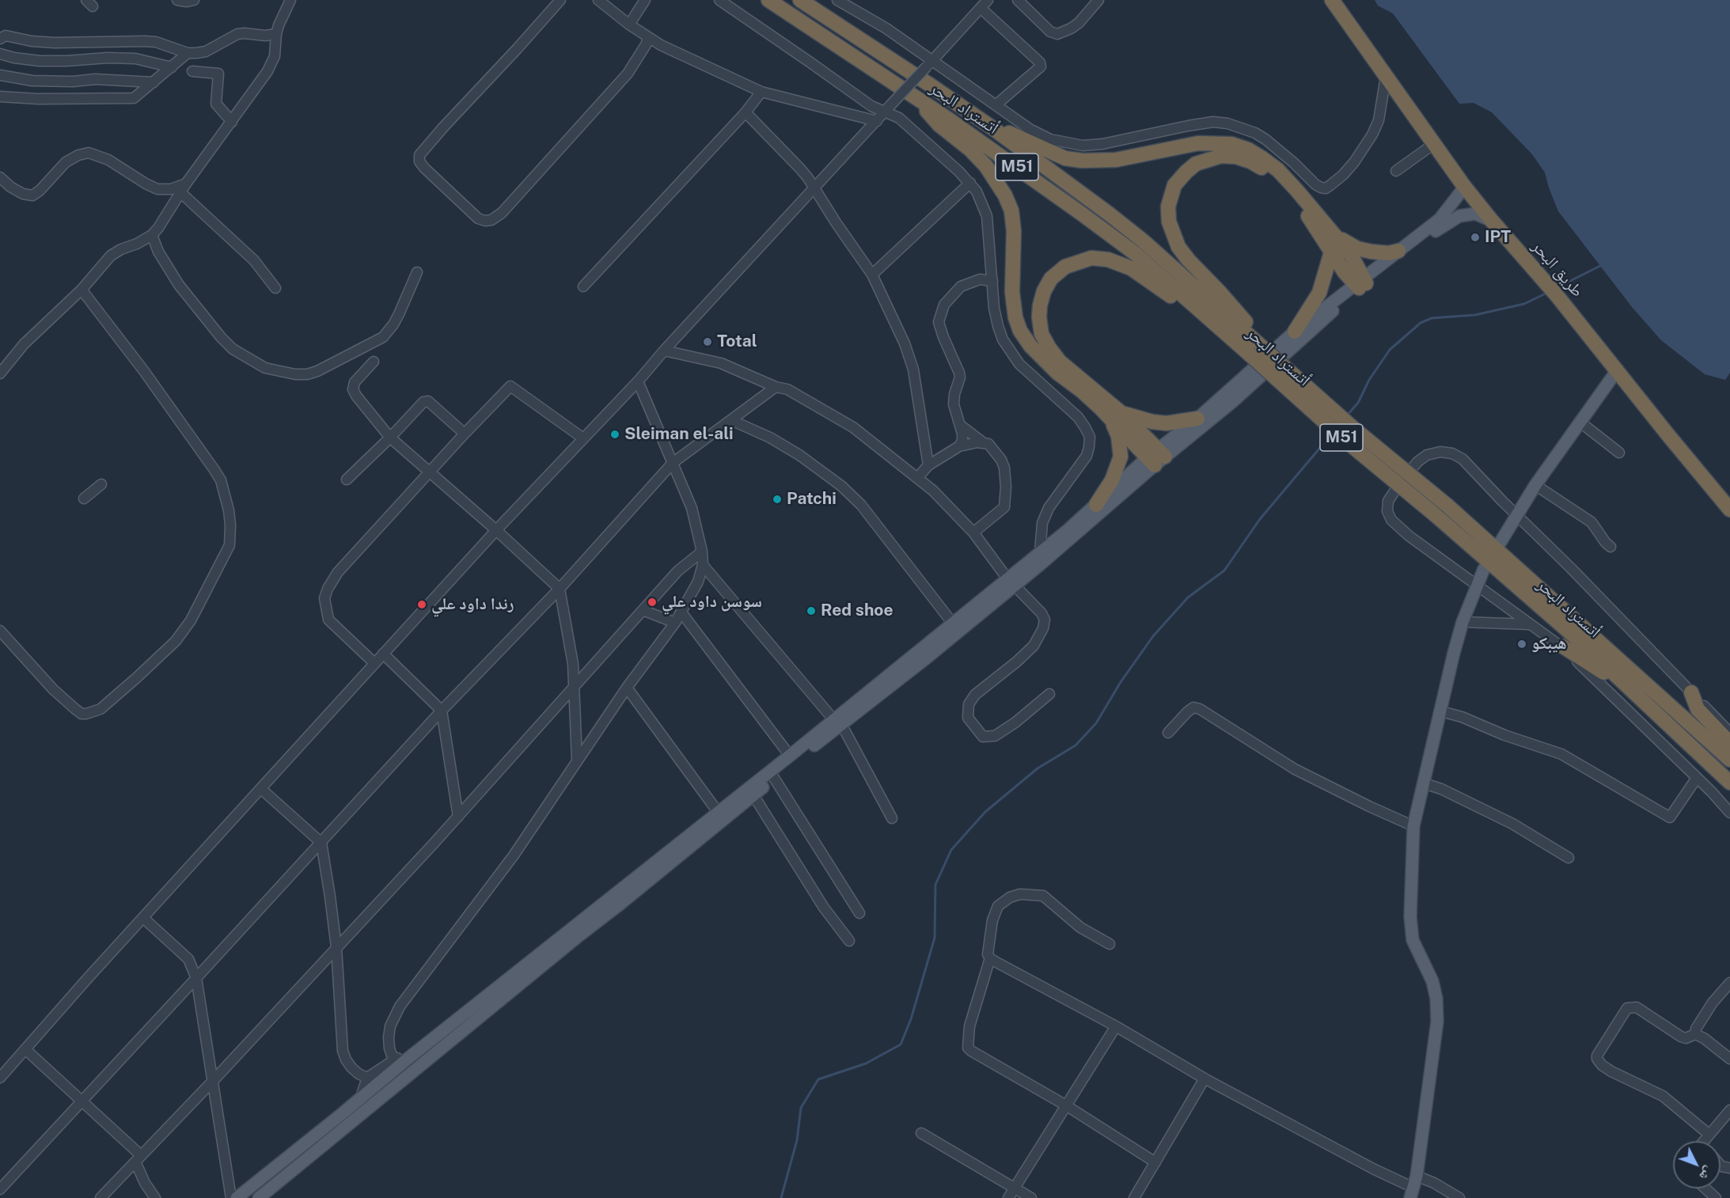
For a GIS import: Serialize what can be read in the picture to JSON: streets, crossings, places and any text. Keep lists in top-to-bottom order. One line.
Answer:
{"streets":{"highway":["أتستراد البحر","M51","طريق البحر"]},"places":["IPT","Total","Sleiman el-ali","Patchi","سوسن داود علي","رندا داود علي","Red shoe","هيبكو"],"north":"bottom right"}
